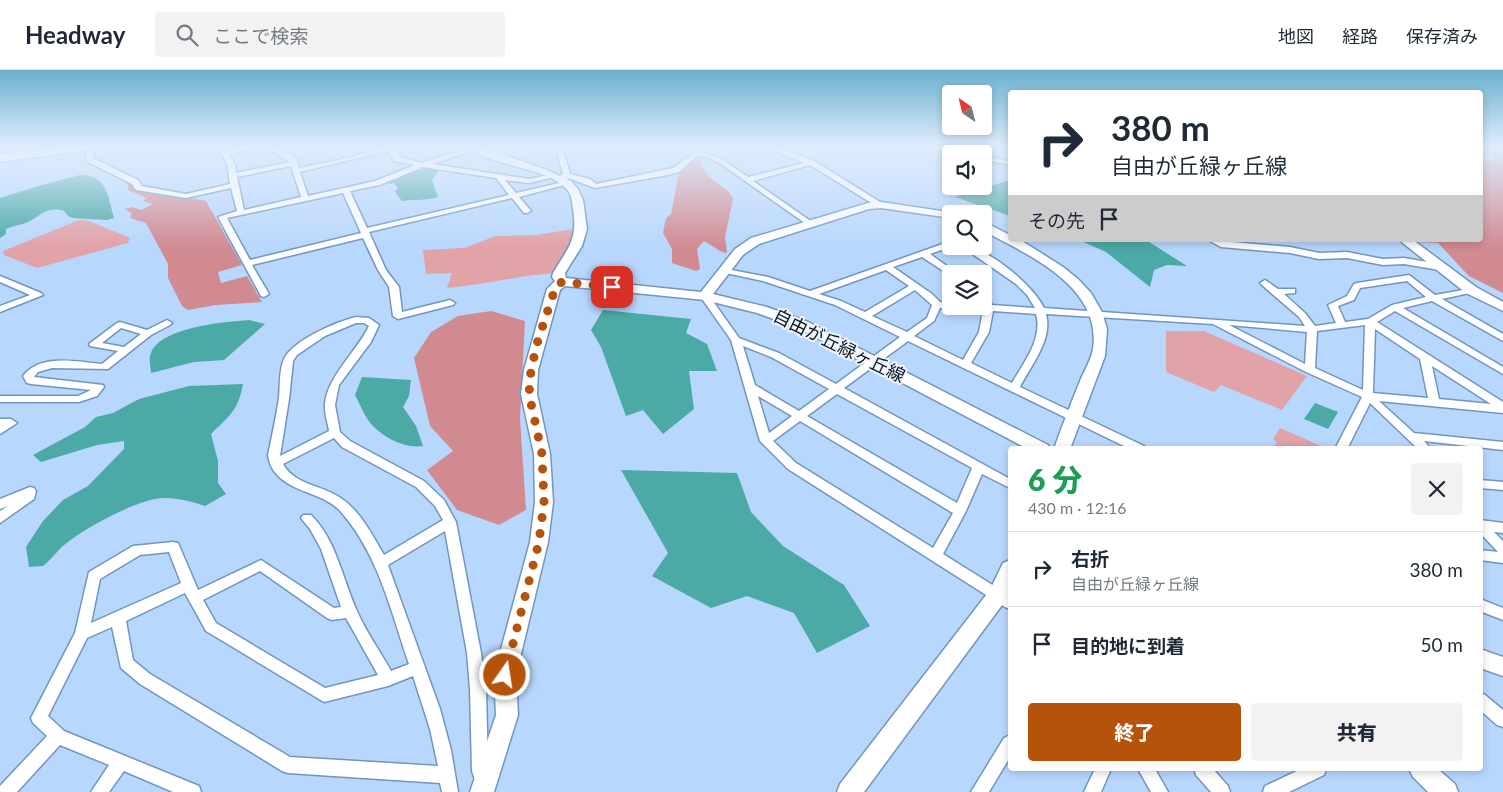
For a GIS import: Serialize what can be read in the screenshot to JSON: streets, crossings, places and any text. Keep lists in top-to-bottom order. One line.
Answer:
{"streets":{"street":["自由が丘緑ヶ丘線"]},"north":"top left","page":{"header":"Headway","search":"ここで検索","nav":["地図","経路","保存済み"],"turn":["380 m","自由が丘緑ヶ丘線"],"then":"その先","heading":["6 分","430 m · 12:16"],"list":[{"name":"右折","note":"自由が丘緑ヶ丘線","value":"380 m"},{"name":"目的地に到着","value":"50 m"}],"buttons":["終了","共有"]}}
